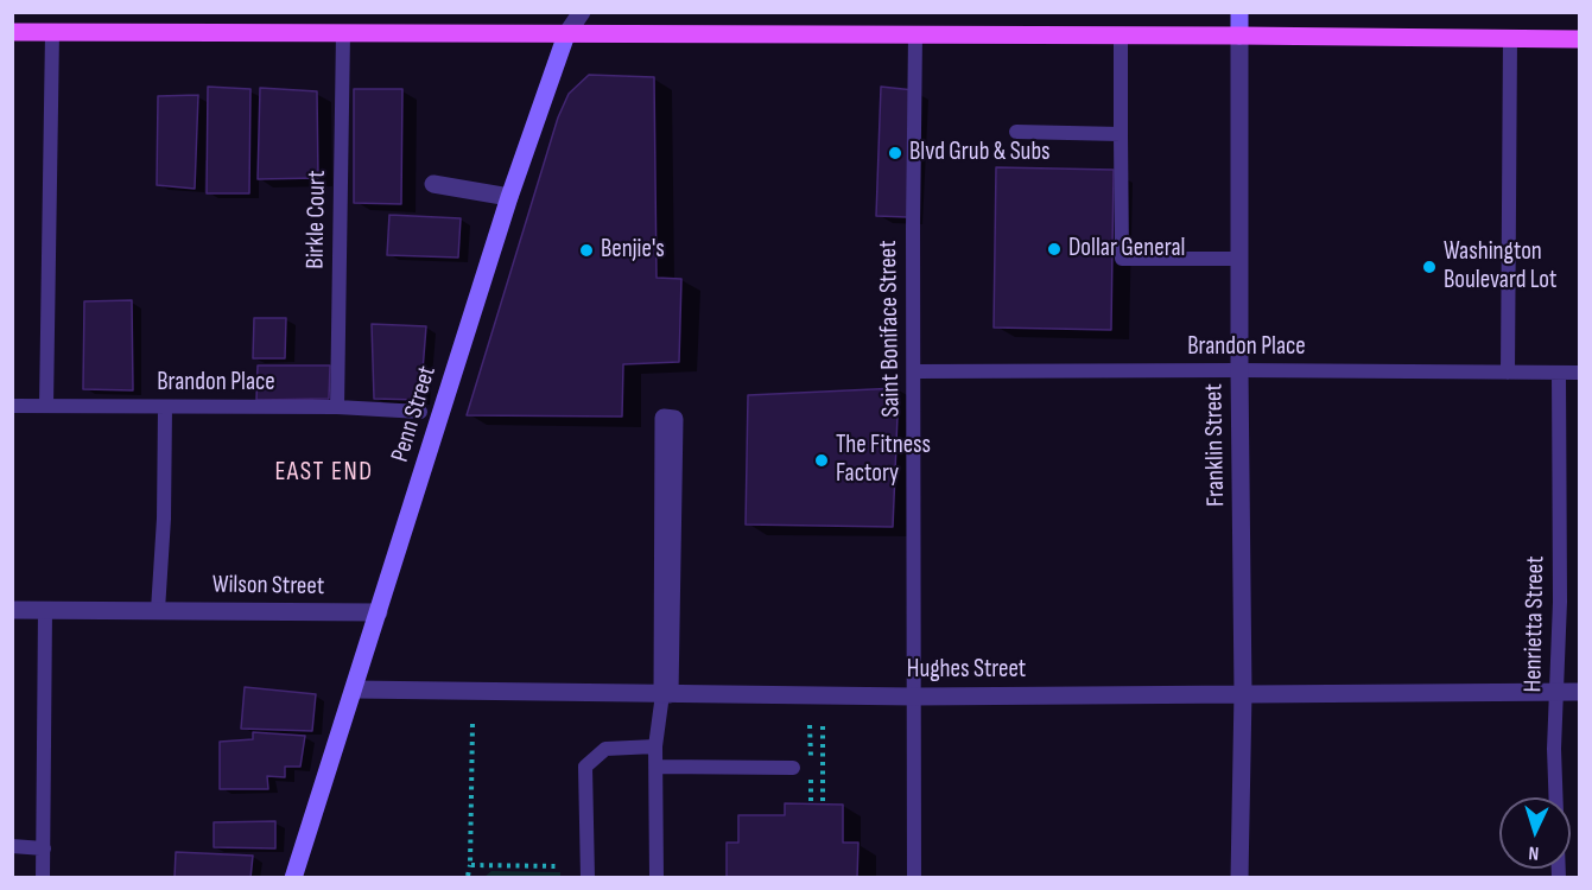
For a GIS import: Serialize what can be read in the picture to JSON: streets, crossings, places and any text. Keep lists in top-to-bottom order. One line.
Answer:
{"streets":{"street":["Penn Street","Franklin Street","Wilson Street","Hughes Street"],"lane":["Birkle Court","Saint Boniface Street","Brandon Place","Henrietta Street"]},"crossings":[["Birkle Court","Brandon Place"],["Saint Boniface Street","Brandon Place"],["Saint Boniface Street","Hughes Street"],["Brandon Place","Franklin Street"],["Brandon Place","Henrietta Street"],["Penn Street","Wilson Street"],["Penn Street","Hughes Street"],["Franklin Street","Hughes Street"],["Henrietta Street","Hughes Street"]],"districts":["EAST END"],"places":["Blvd Grub & Subs","Dollar General","Benjie's","Washington Boulevard Lot","The Fitness Factory"],"north":"bottom"}
